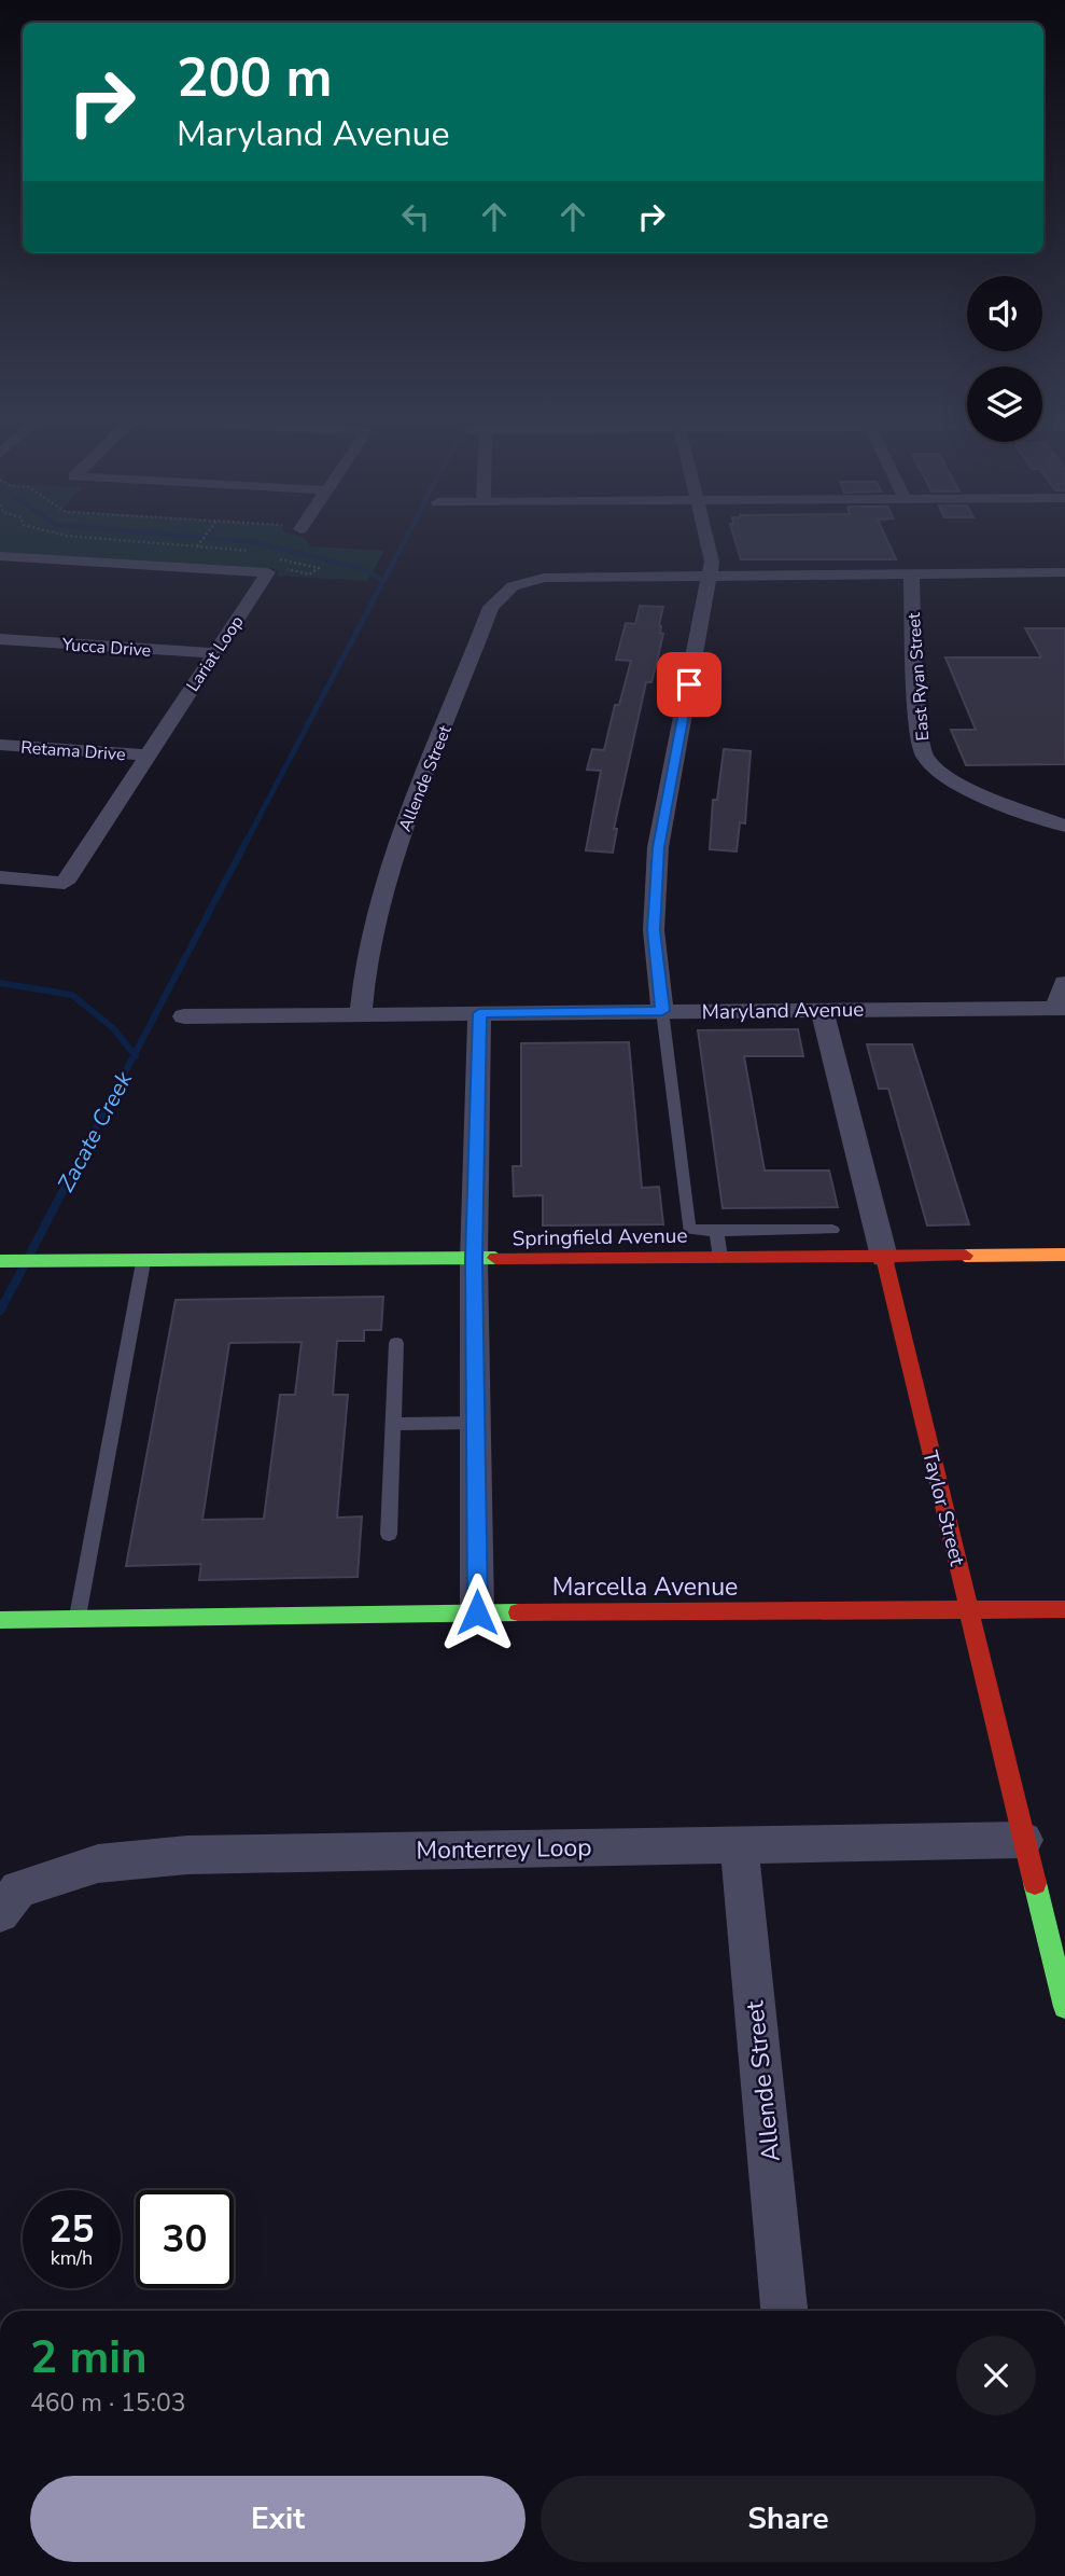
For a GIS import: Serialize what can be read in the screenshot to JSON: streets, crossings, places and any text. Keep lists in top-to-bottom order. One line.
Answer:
{"streets":{"street":["Yucca Drive","Lariat Loop","East Ryan Street","Retama Drive","Allende Street","Maryland Avenue","Springfield Avenue","Taylor Street","Marcella Avenue","Monterrey Loop"]},"crossings":[["Yucca Drive","Lariat Loop"],["Lariat Loop","Retama Drive"],["Allende Street","Maryland Avenue"],["Allende Street","Monterrey Loop"],["Maryland Avenue","Taylor Street"],["Springfield Avenue","Taylor Street"],["Taylor Street","Marcella Avenue"],["Taylor Street","Monterrey Loop"]],"water":["Zacate Creek"],"page":{"turn":["200 m","Maryland Avenue"],"speed":"25 km/h","limit":"30","heading":["2 min","460 m · 15:03"],"buttons":["Exit","Share"]}}
